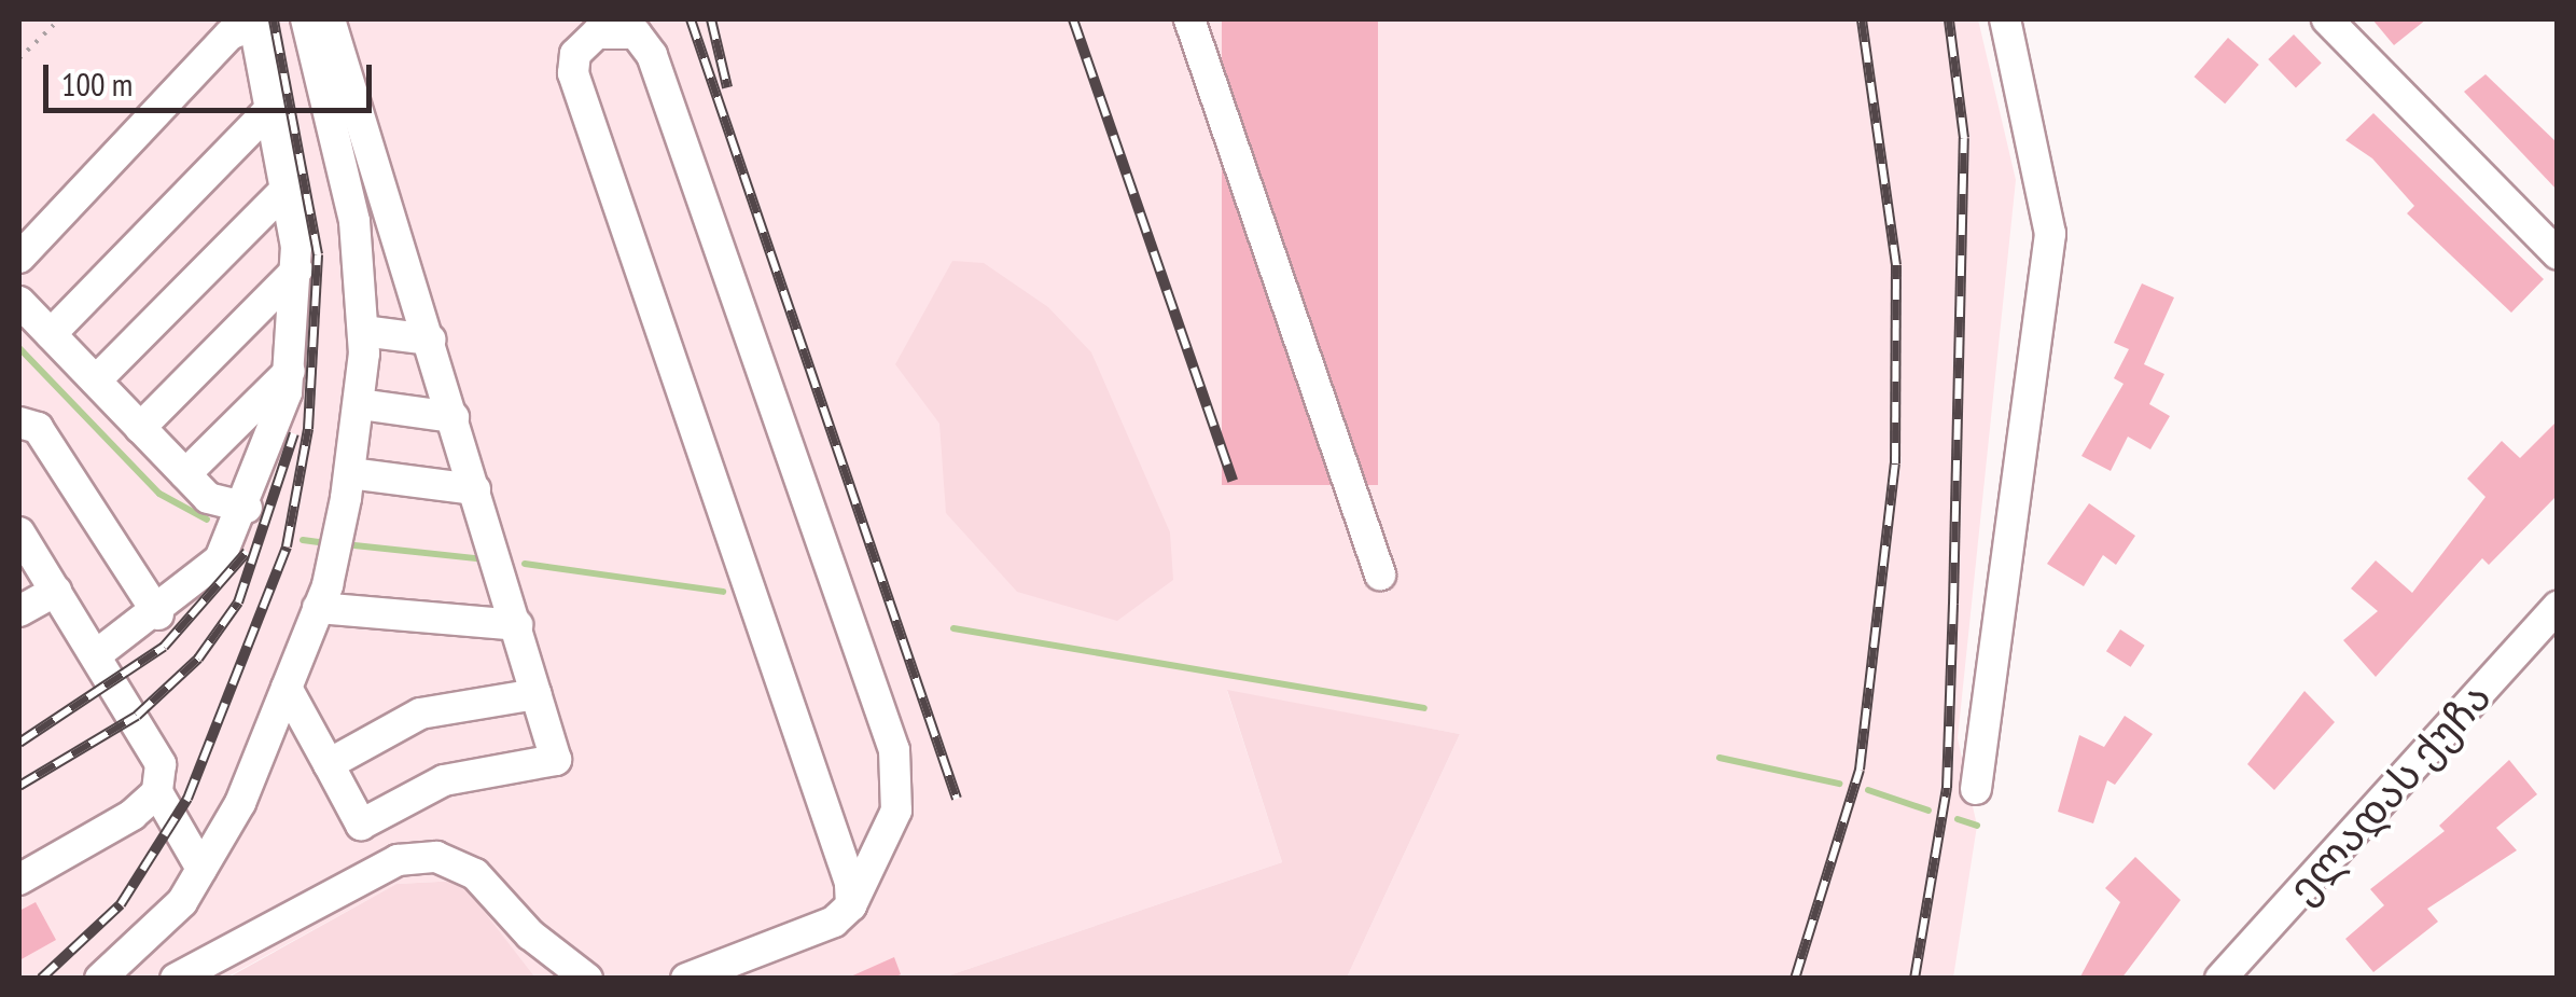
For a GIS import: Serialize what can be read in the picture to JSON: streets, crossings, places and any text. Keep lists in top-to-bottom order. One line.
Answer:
{"streets":{"street":["ელადას ქუჩა"]},"scale_bar":"100 m"}
